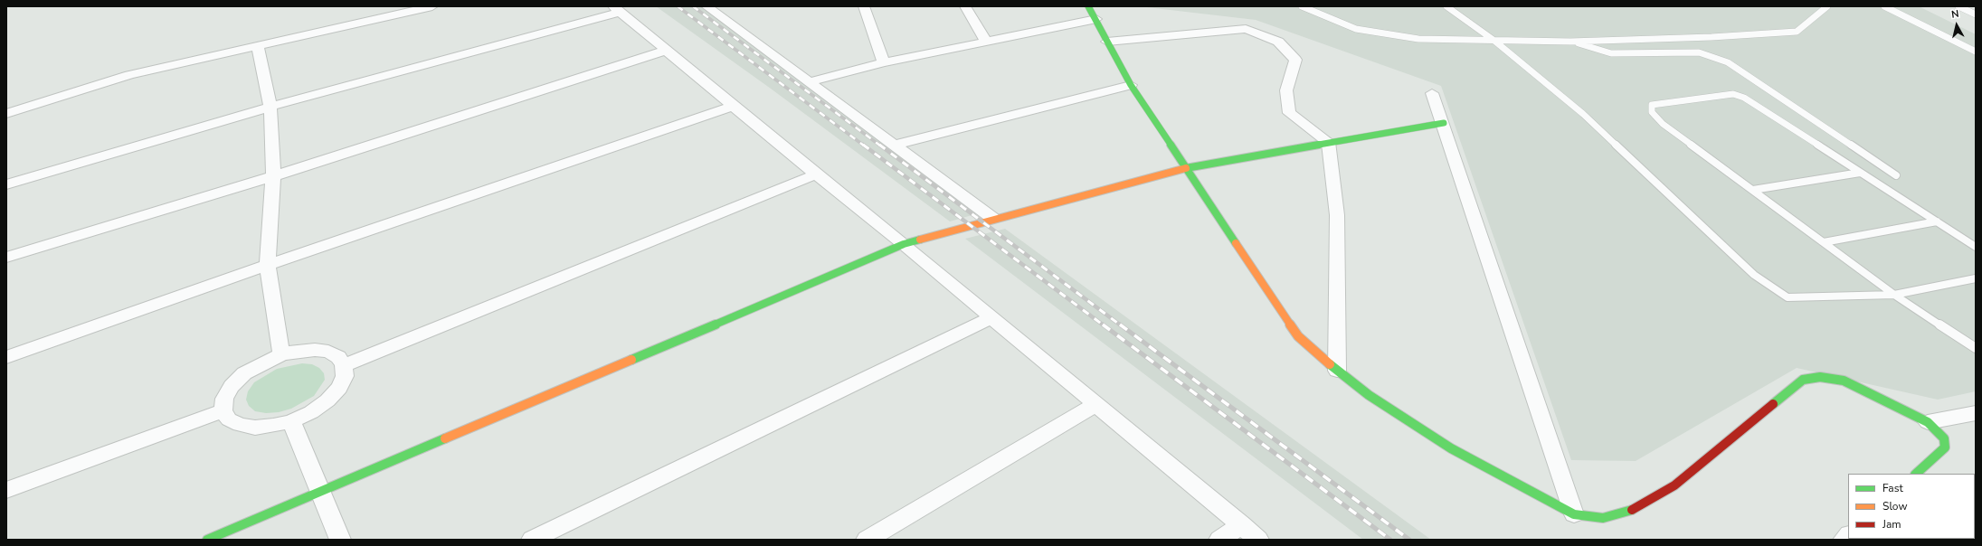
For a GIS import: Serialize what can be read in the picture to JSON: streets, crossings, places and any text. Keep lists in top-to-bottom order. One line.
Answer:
{"legend":["Fast","Slow","Jam"],"north":"top"}
